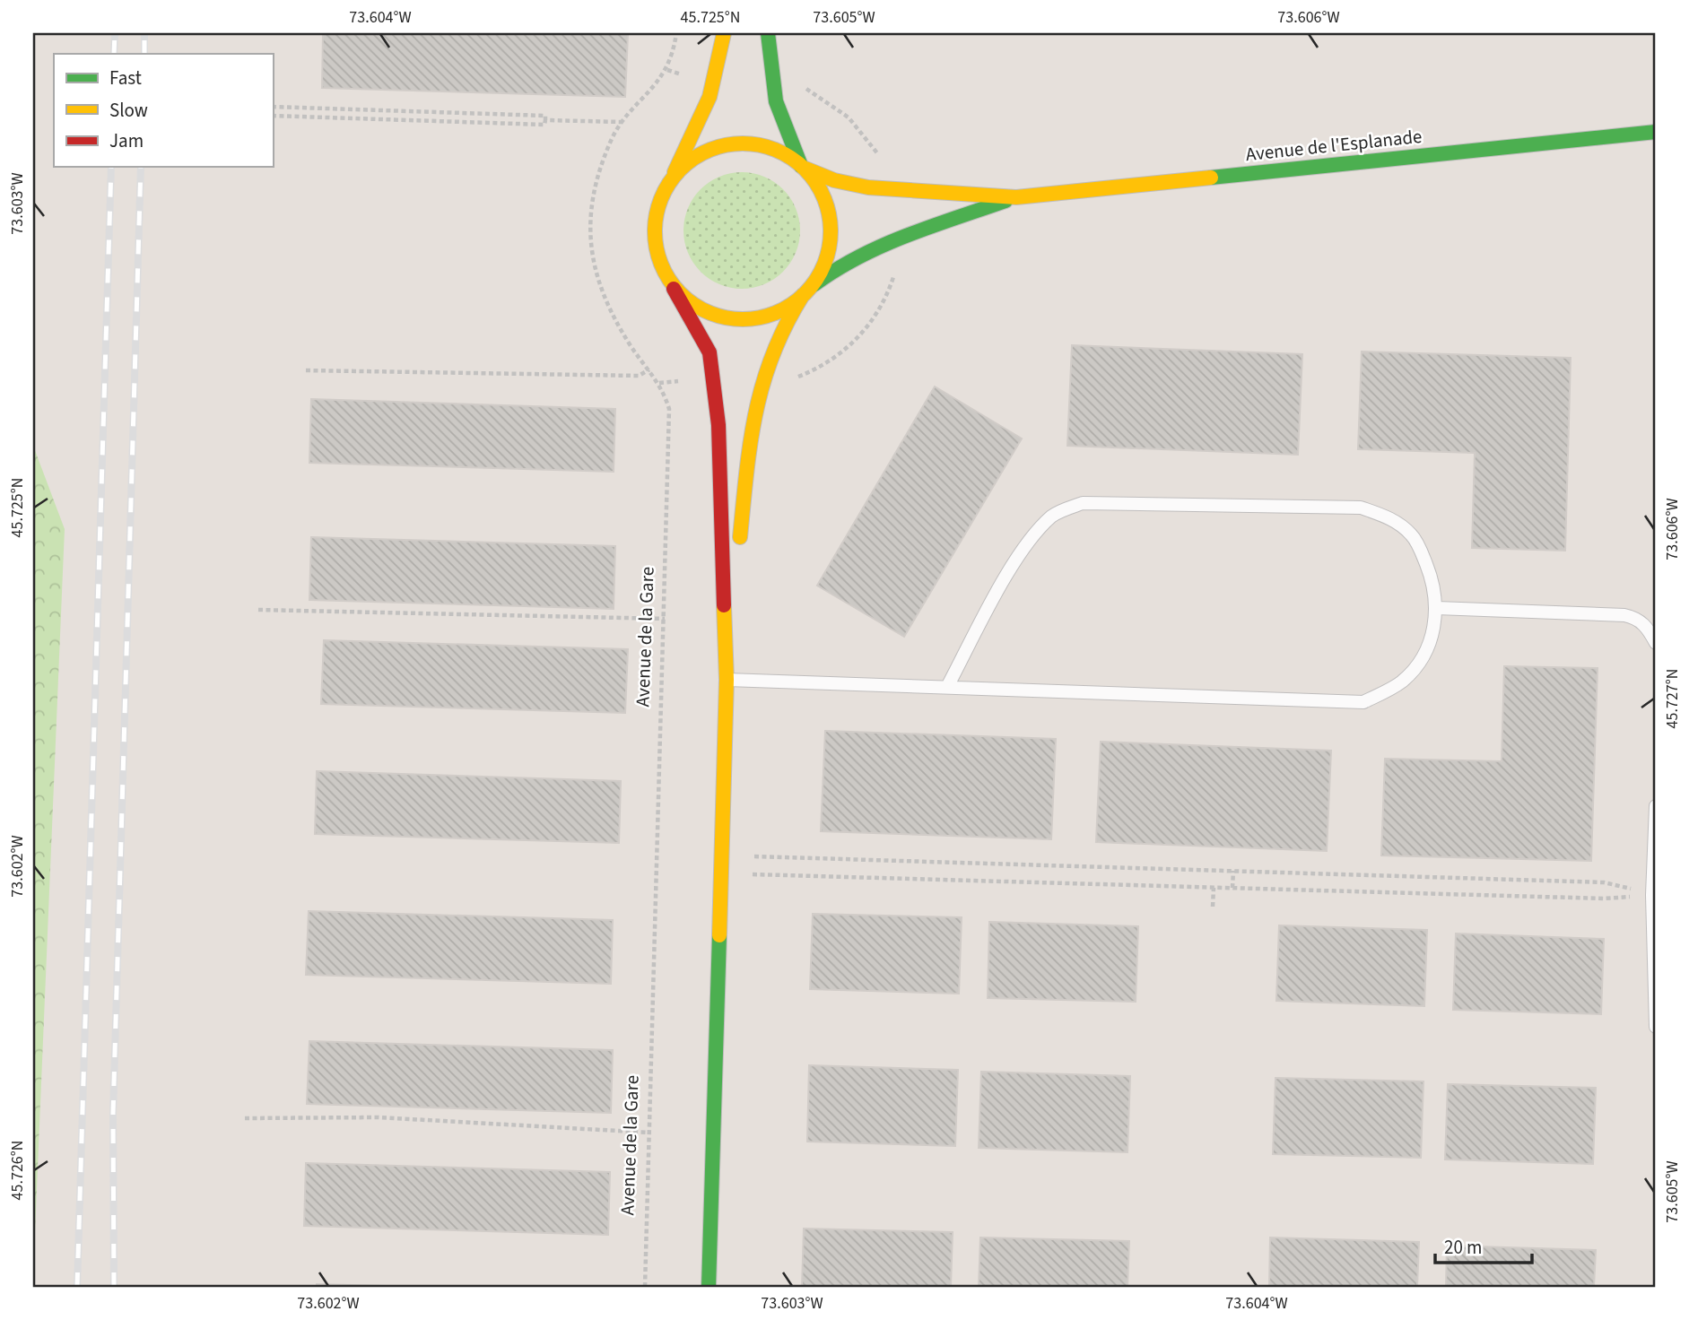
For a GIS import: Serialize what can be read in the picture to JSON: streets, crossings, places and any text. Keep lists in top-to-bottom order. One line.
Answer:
{"streets":{"street":["Avenue de l'Esplanade"],"path":["Avenue de la Gare"]},"legend":["Fast","Slow","Jam"],"scale_bar":"20 m","coordinates":["73.604°W","45.725°N","73.605°W","73.606°W","73.603°W","45.727°N","73.602°W","45.726°N"]}
